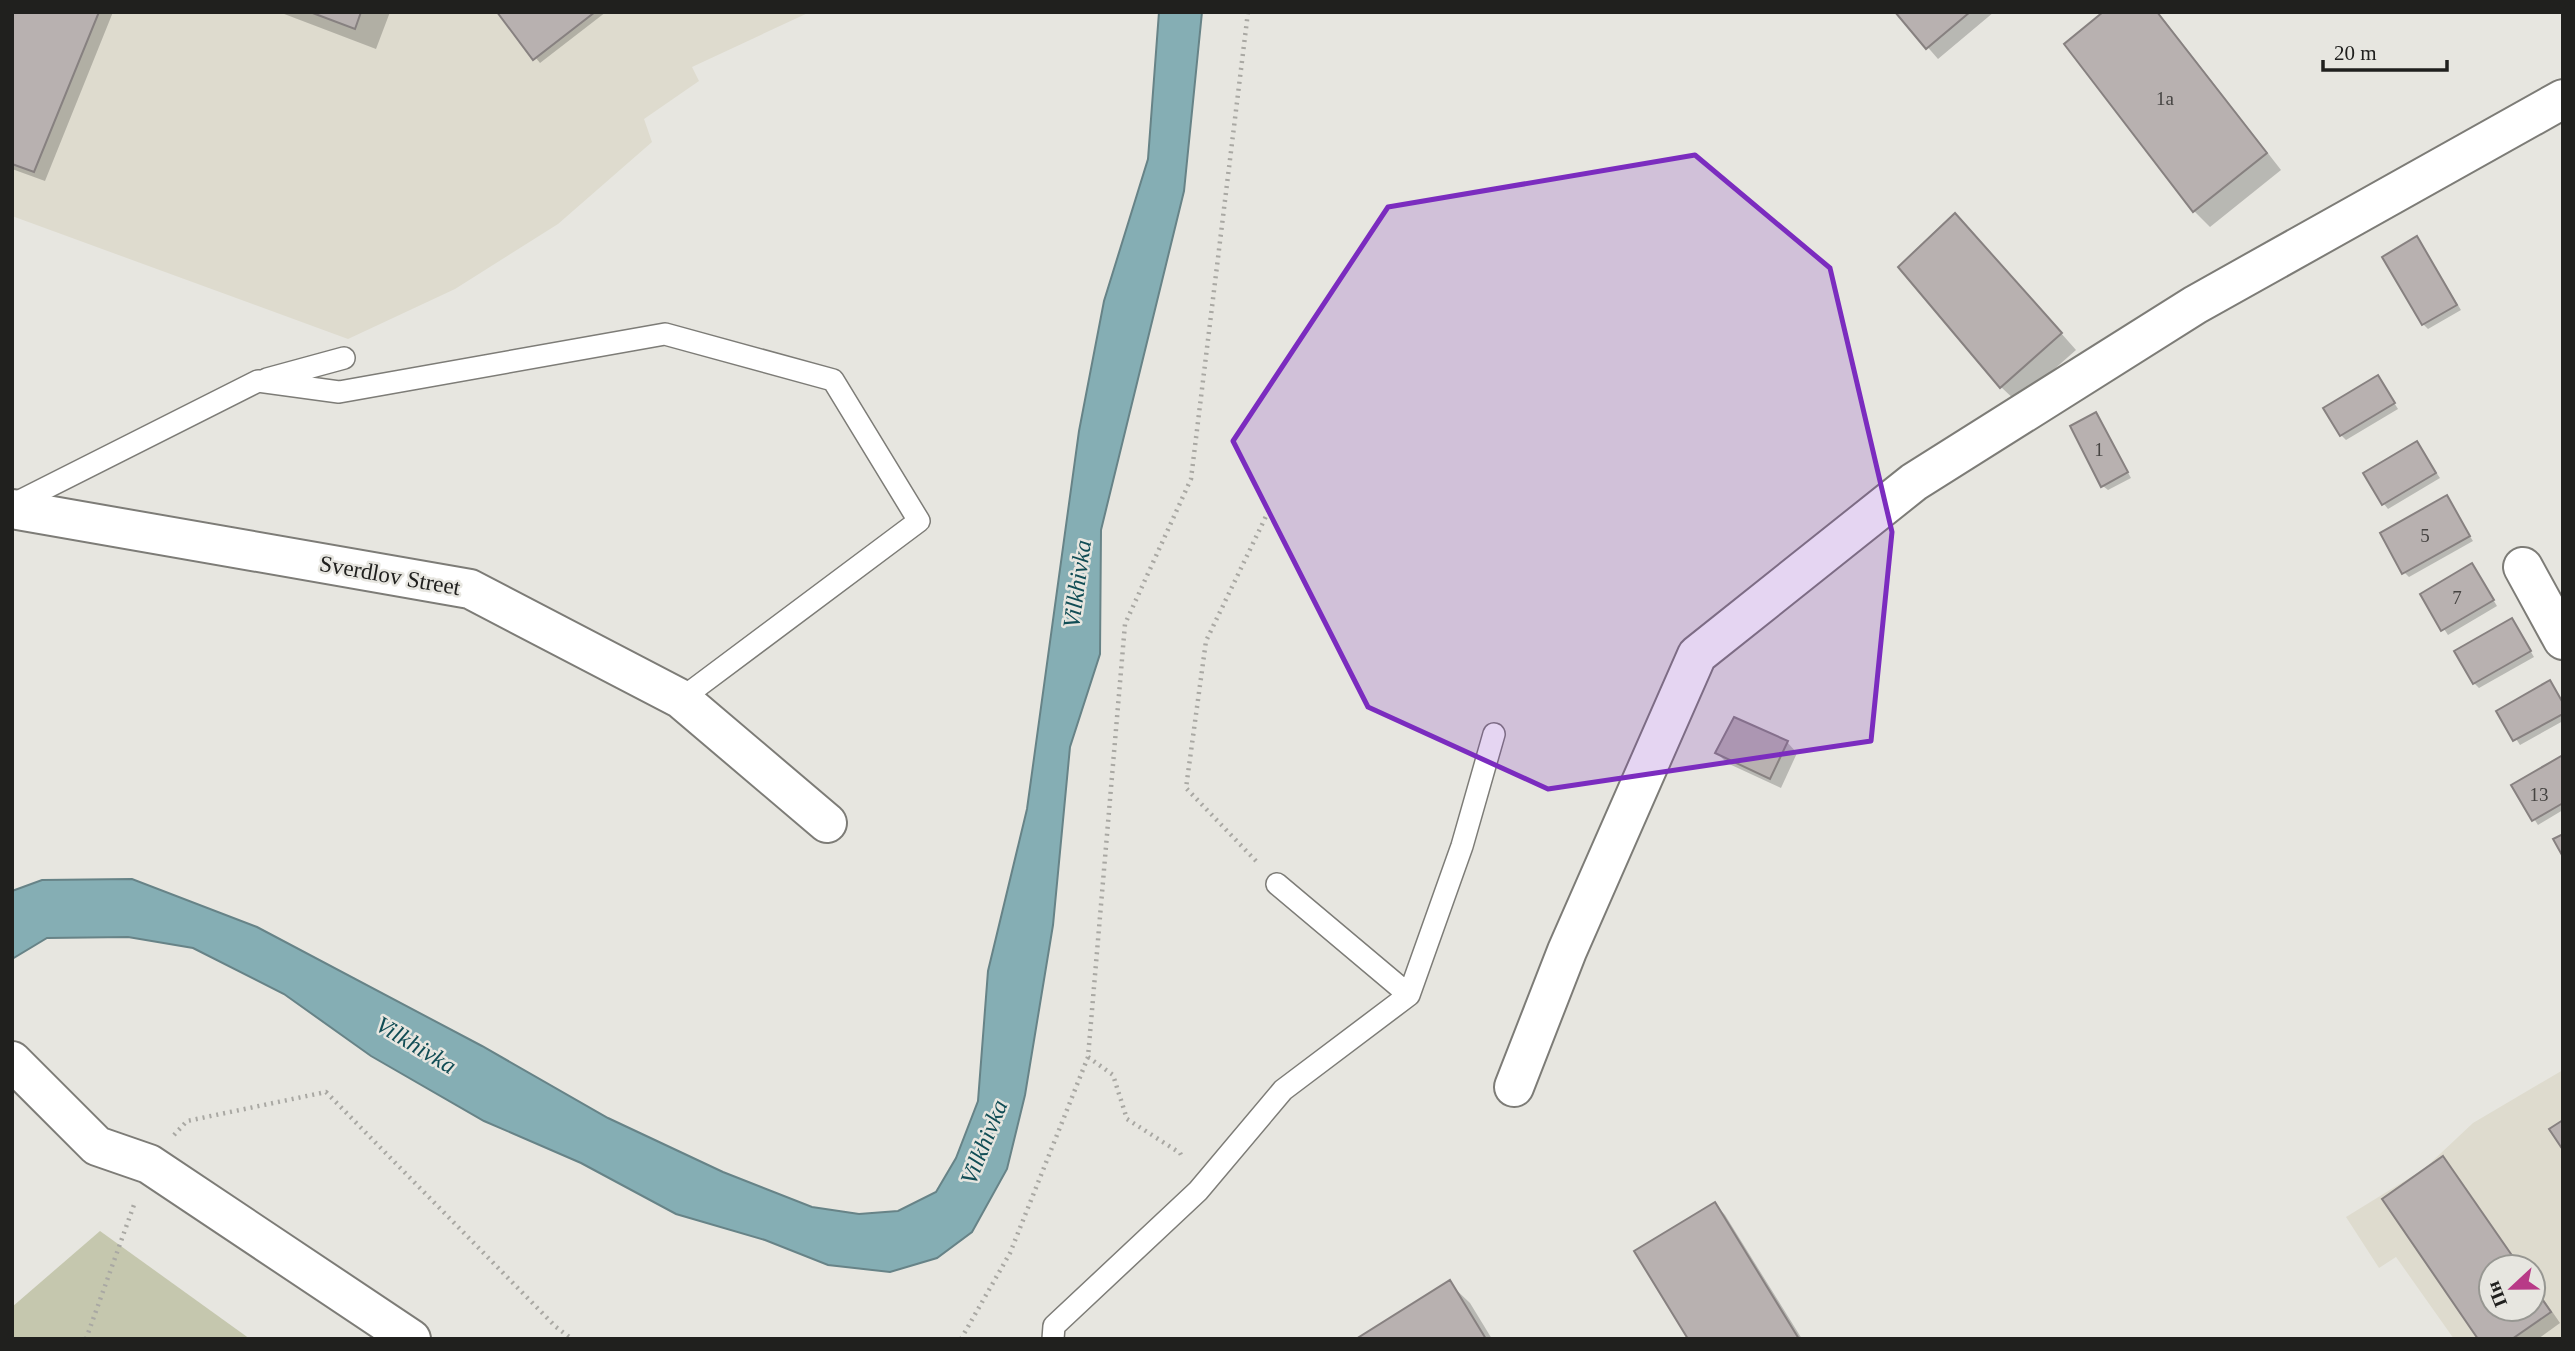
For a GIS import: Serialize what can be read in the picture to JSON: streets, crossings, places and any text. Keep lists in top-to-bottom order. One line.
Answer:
{"streets":{"street":["Sverdlov Street"]},"water":["Vilkhivka"],"house_numbers":["1а","1","5","7","13"],"scale_bar":"20 m","north":"left"}
